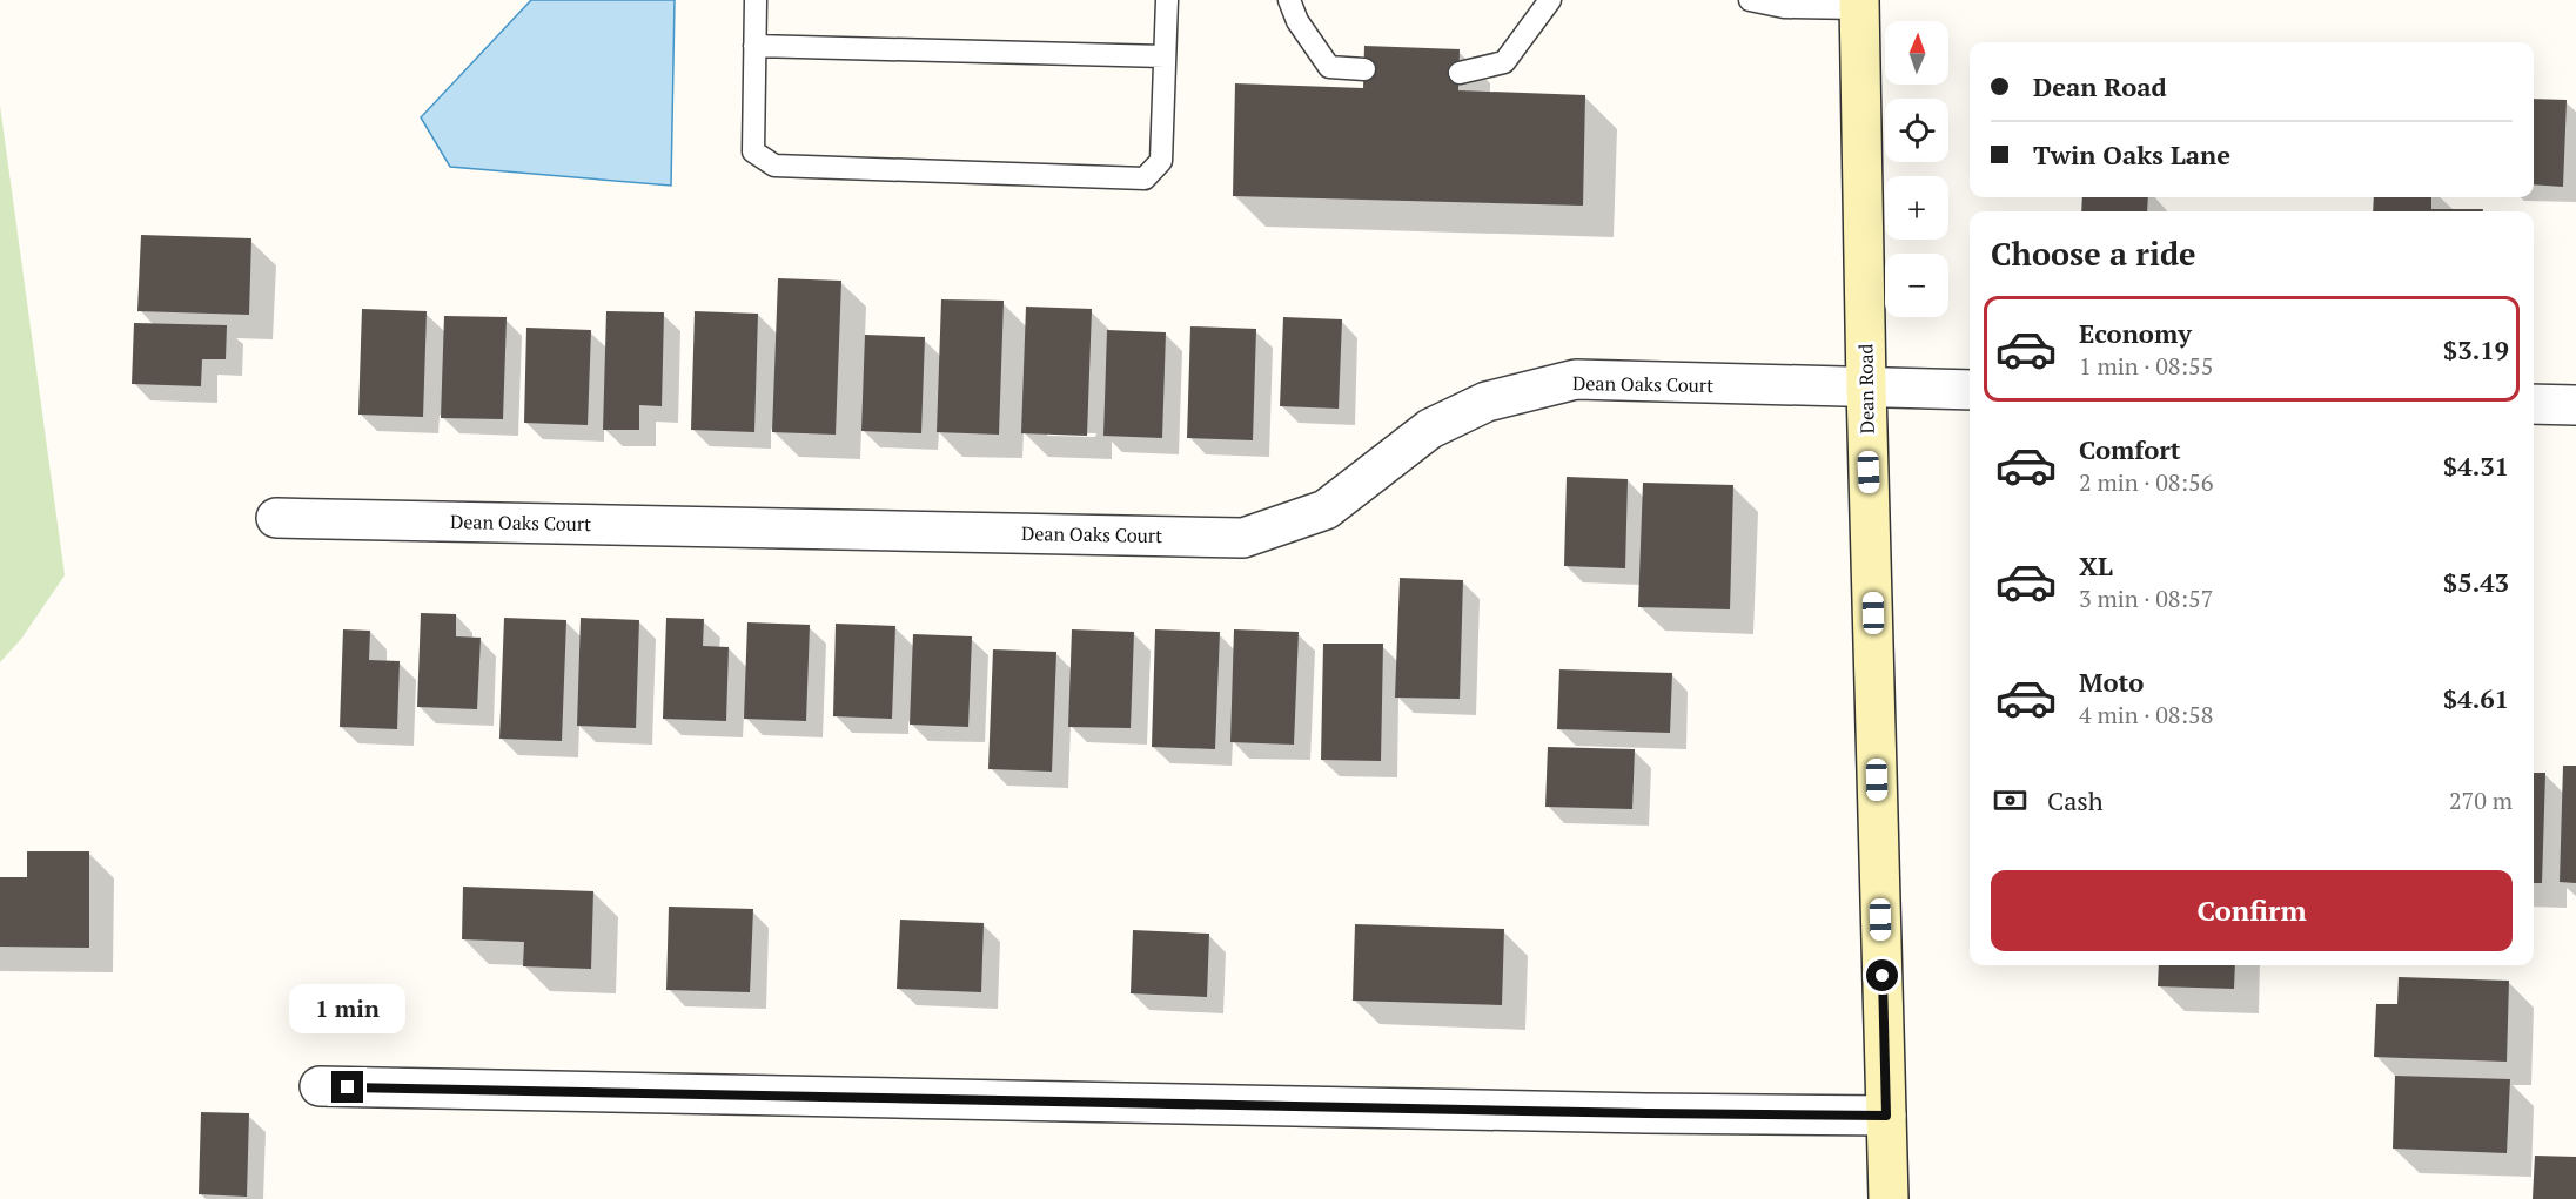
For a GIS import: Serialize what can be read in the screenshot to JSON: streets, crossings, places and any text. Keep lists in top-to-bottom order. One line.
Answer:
{"streets":{"main road":["Dean Road"],"street":["Dean Oaks Court"]},"crossings":[["Dean Oaks Court","Dean Road"]],"north":"top","page":{"map_buttons":["+","−"],"banner":["Dean Road","Twin Oaks Lane"],"heading":"Choose a ride","list":[{"name":"Economy","note":"1 min · 08:55","value":"$3.19"},{"name":"Comfort","note":"2 min · 08:56","value":"$4.31"},{"name":"XL","note":"3 min · 08:57","value":"$5.43"},{"name":"Moto","note":"4 min · 08:58","value":"$4.61"}],"pay":["Cash","270 m"],"buttons":"Confirm","bubble":"1 min"}}
